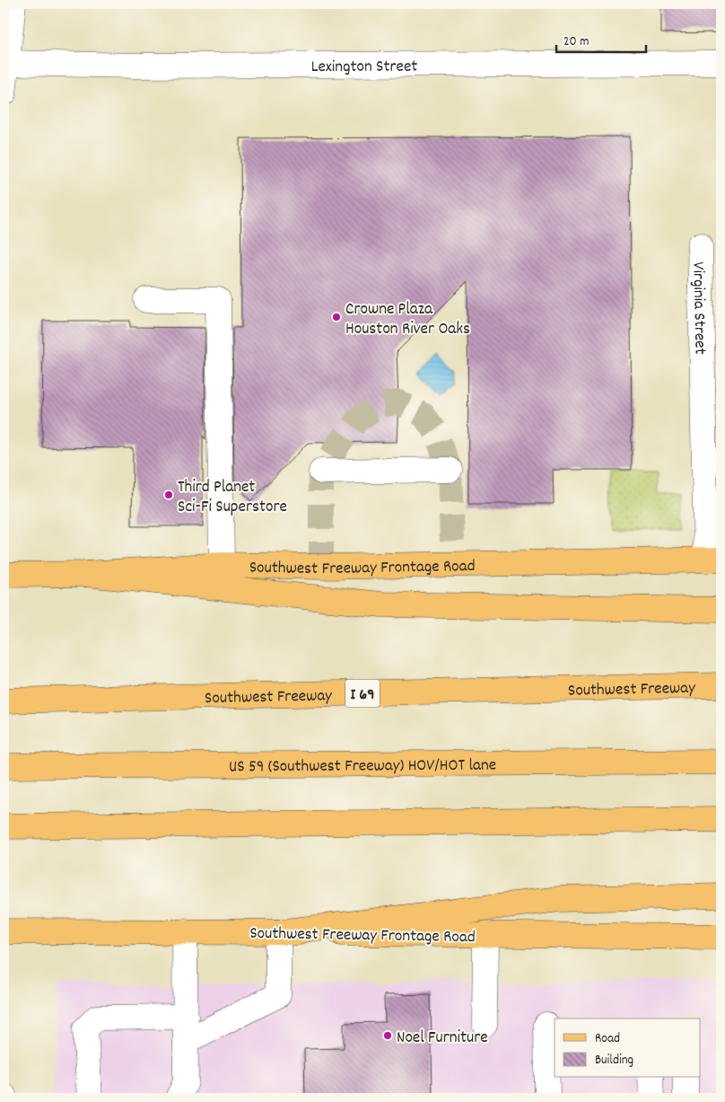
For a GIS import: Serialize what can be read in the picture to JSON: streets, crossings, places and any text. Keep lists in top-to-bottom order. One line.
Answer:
{"streets":{"main road":["Southwest Freeway Frontage Road","Southwest Freeway","I 69","US 59 (Southwest Freeway) HOV/HOT lane"],"street":["Lexington Street","Virginia Street"]},"crossings":[["Virginia Street","Southwest Freeway Frontage Road"]],"places":["Crowne Plaza Houston River Oaks","Third Planet Sci-Fi Superstore","Noel Furniture"],"legend":["Road","Building"],"scale_bar":"20 m"}
